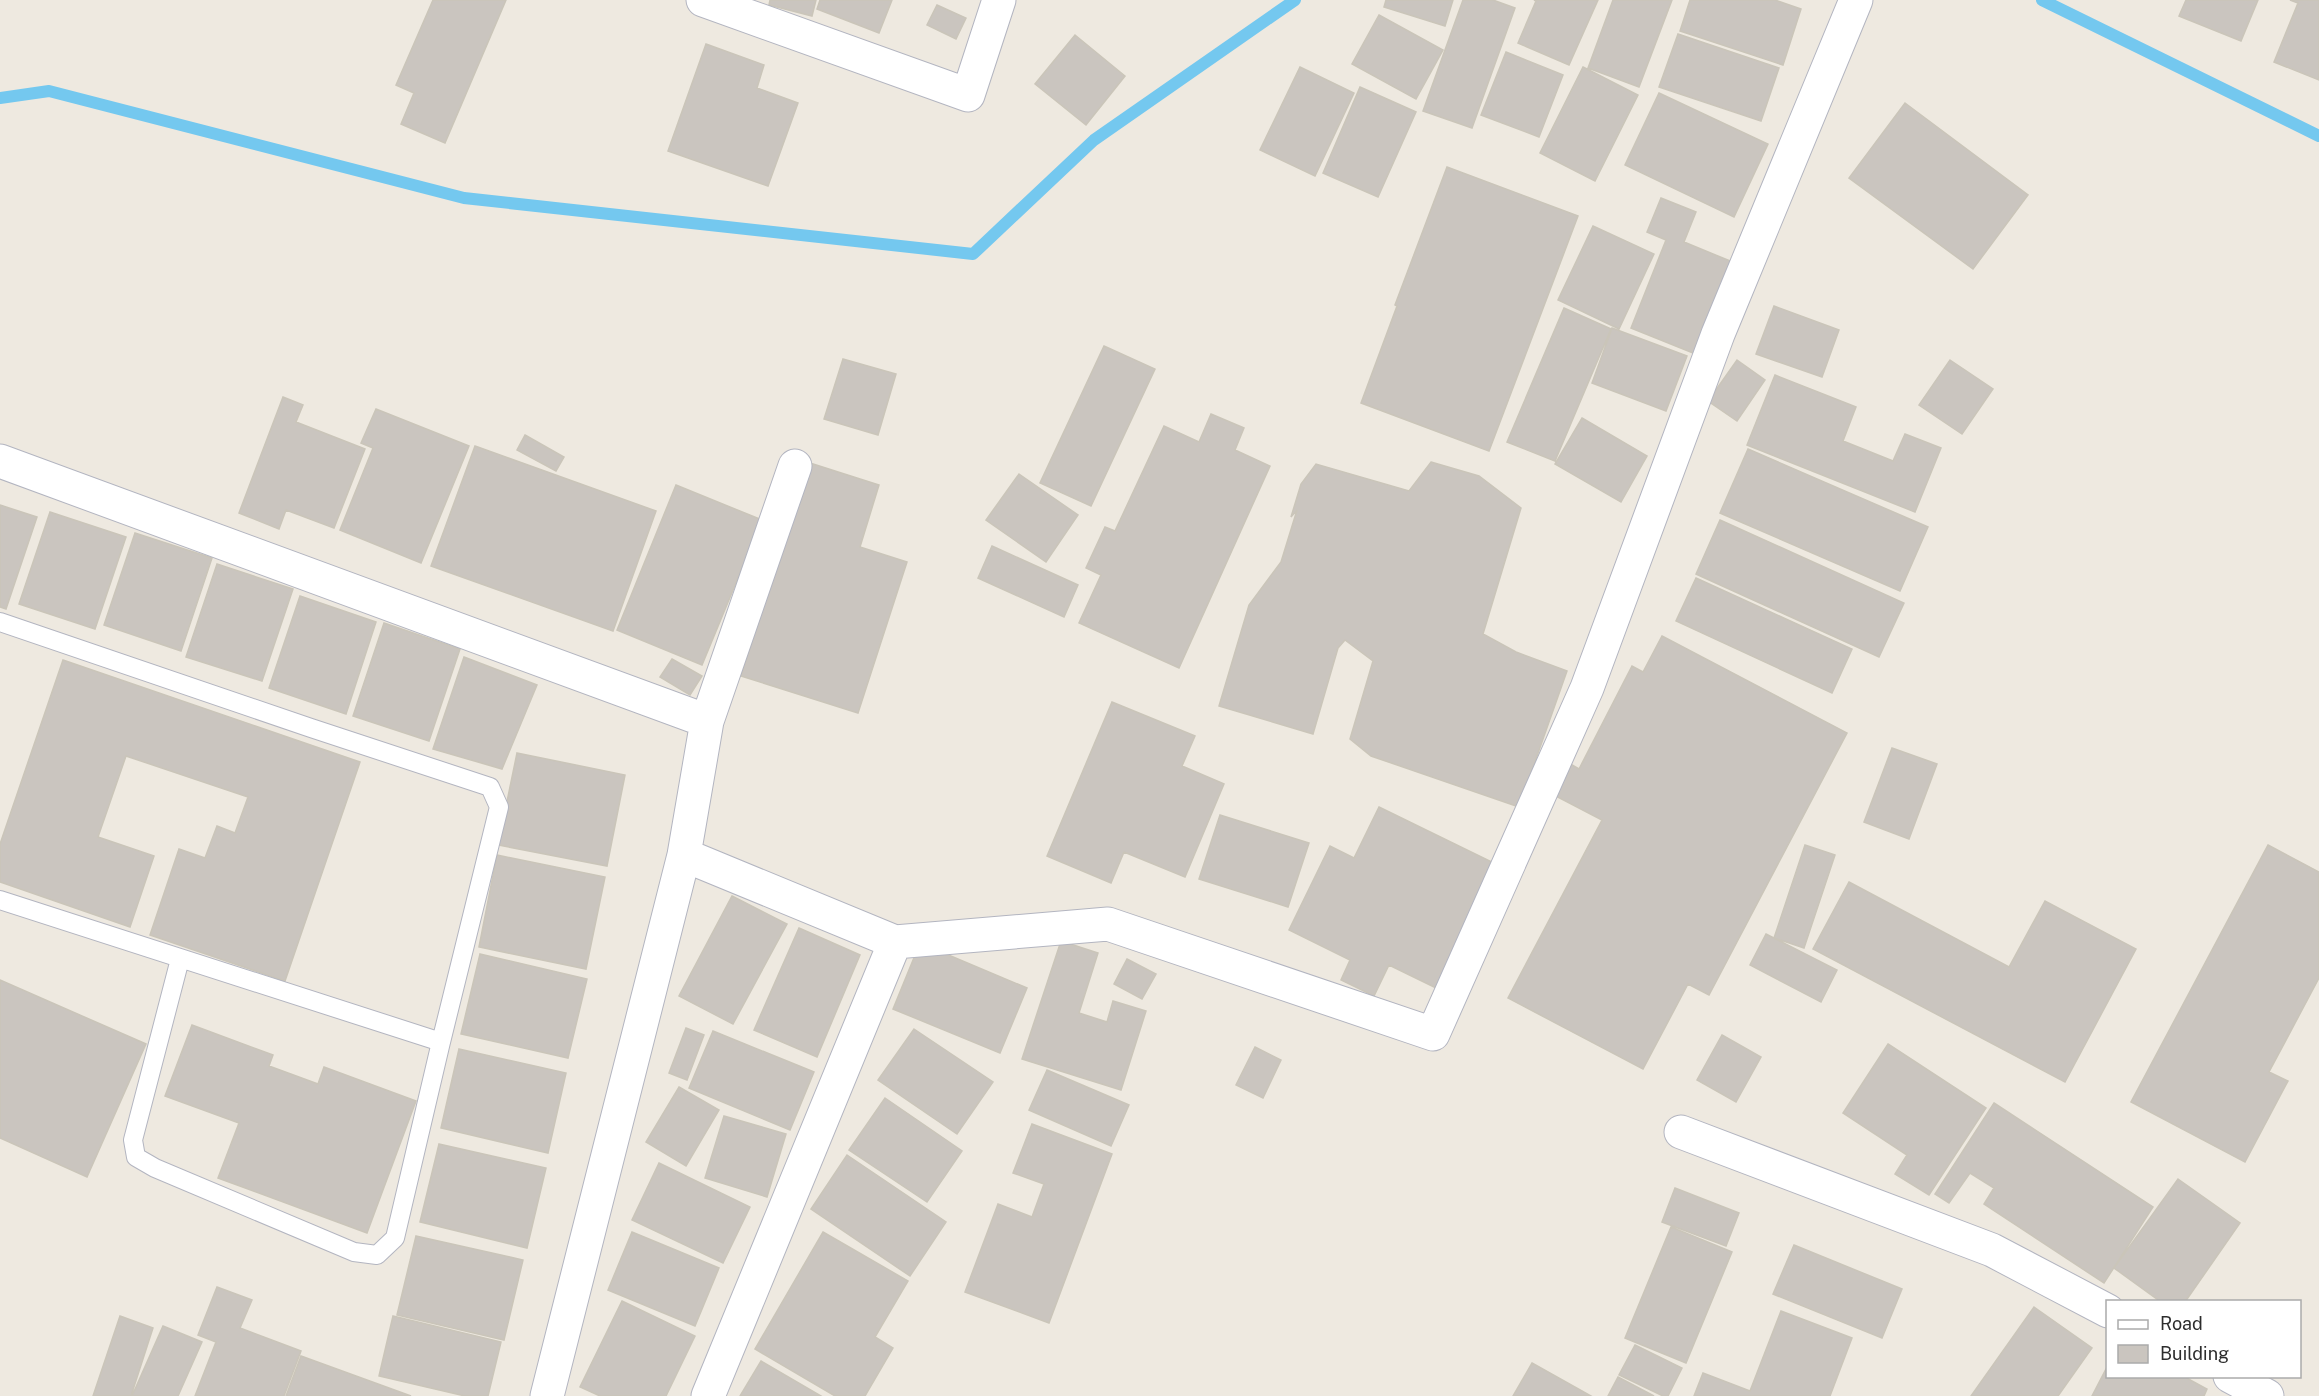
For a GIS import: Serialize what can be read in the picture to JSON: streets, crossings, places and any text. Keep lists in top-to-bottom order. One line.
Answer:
{"legend":["Road","Building"]}
